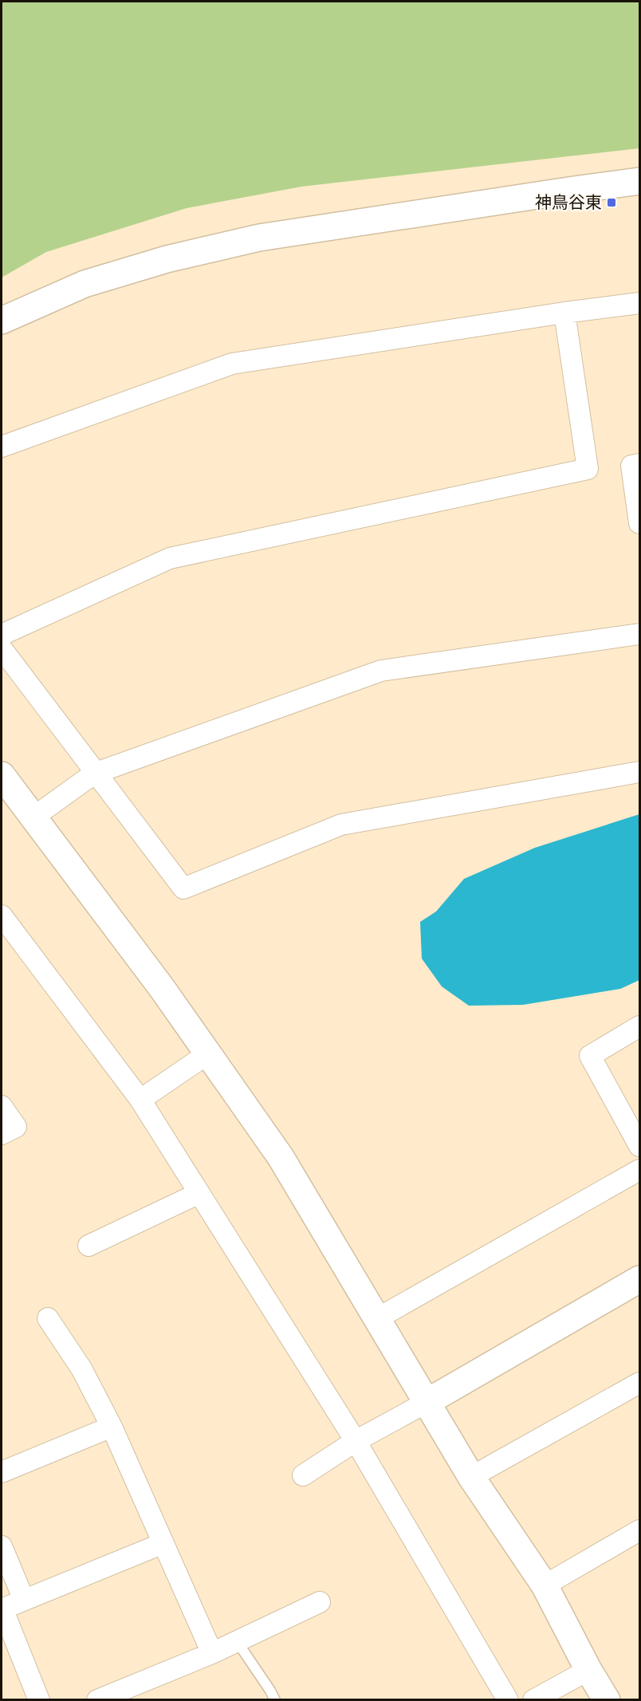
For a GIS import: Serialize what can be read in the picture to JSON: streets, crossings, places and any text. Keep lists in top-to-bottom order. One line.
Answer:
{"places":{"transit":["神鳥谷東"]}}
